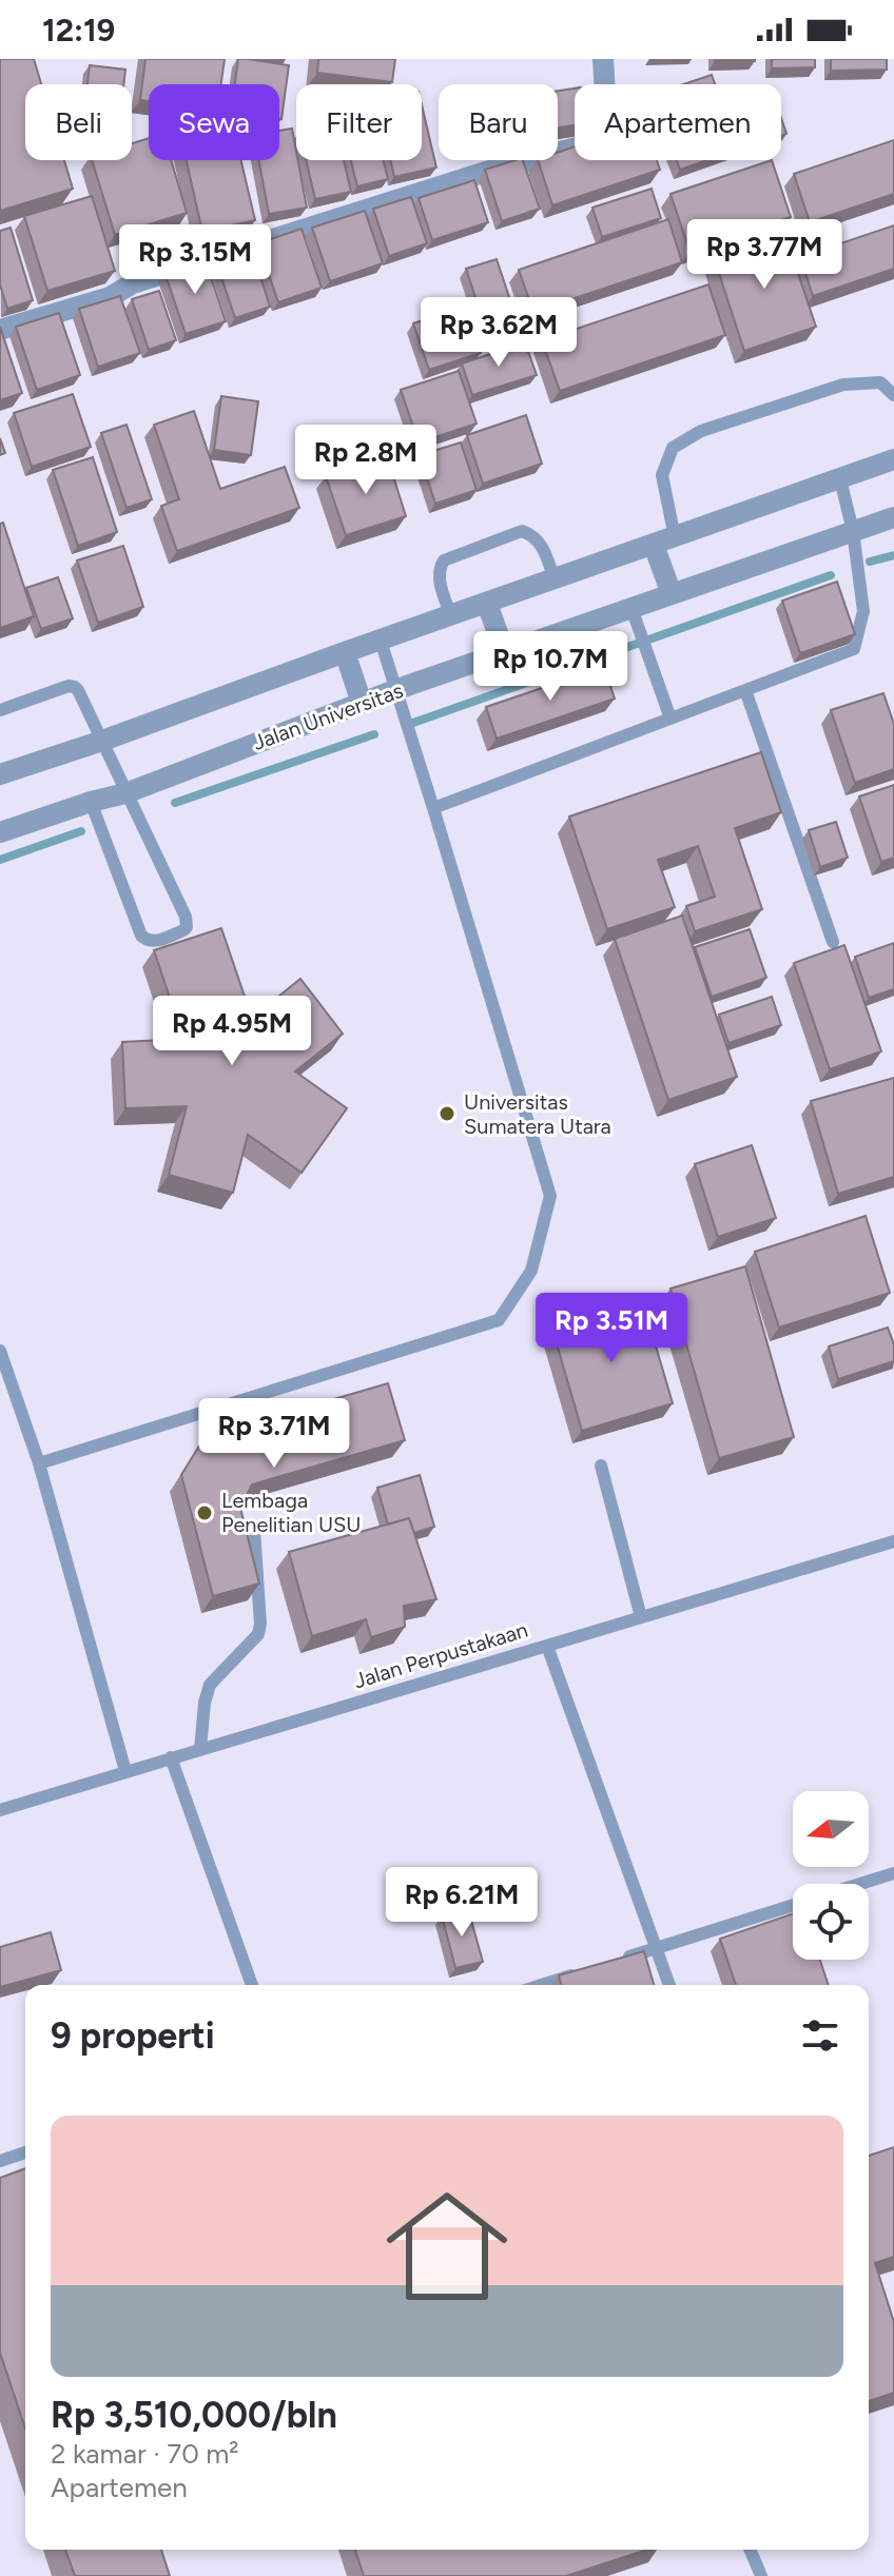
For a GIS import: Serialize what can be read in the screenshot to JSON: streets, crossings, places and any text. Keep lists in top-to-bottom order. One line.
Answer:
{"streets":{"street":["Jalan Universitas"],"lane":["Jalan Perpustakaan"]},"places":["Universitas Sumatera Utara","Lembaga Penelitian USU"],"north":"left","page":{"status":"12:19","chip":["Beli","Sewa","Filter","Baru","Apartemen"],"price":["Rp 3.77M","Rp 3.15M","Rp 3.62M","Rp 2.8M","Rp 10.7M","Rp 4.95M","Rp 3.51M","Rp 3.71M","Rp 6.21M"],"heading":"9 properti","list":[{"name":"Rp 3,510,000/bln","note":"2 kamar · 70 m² · Apartemen"}]}}
